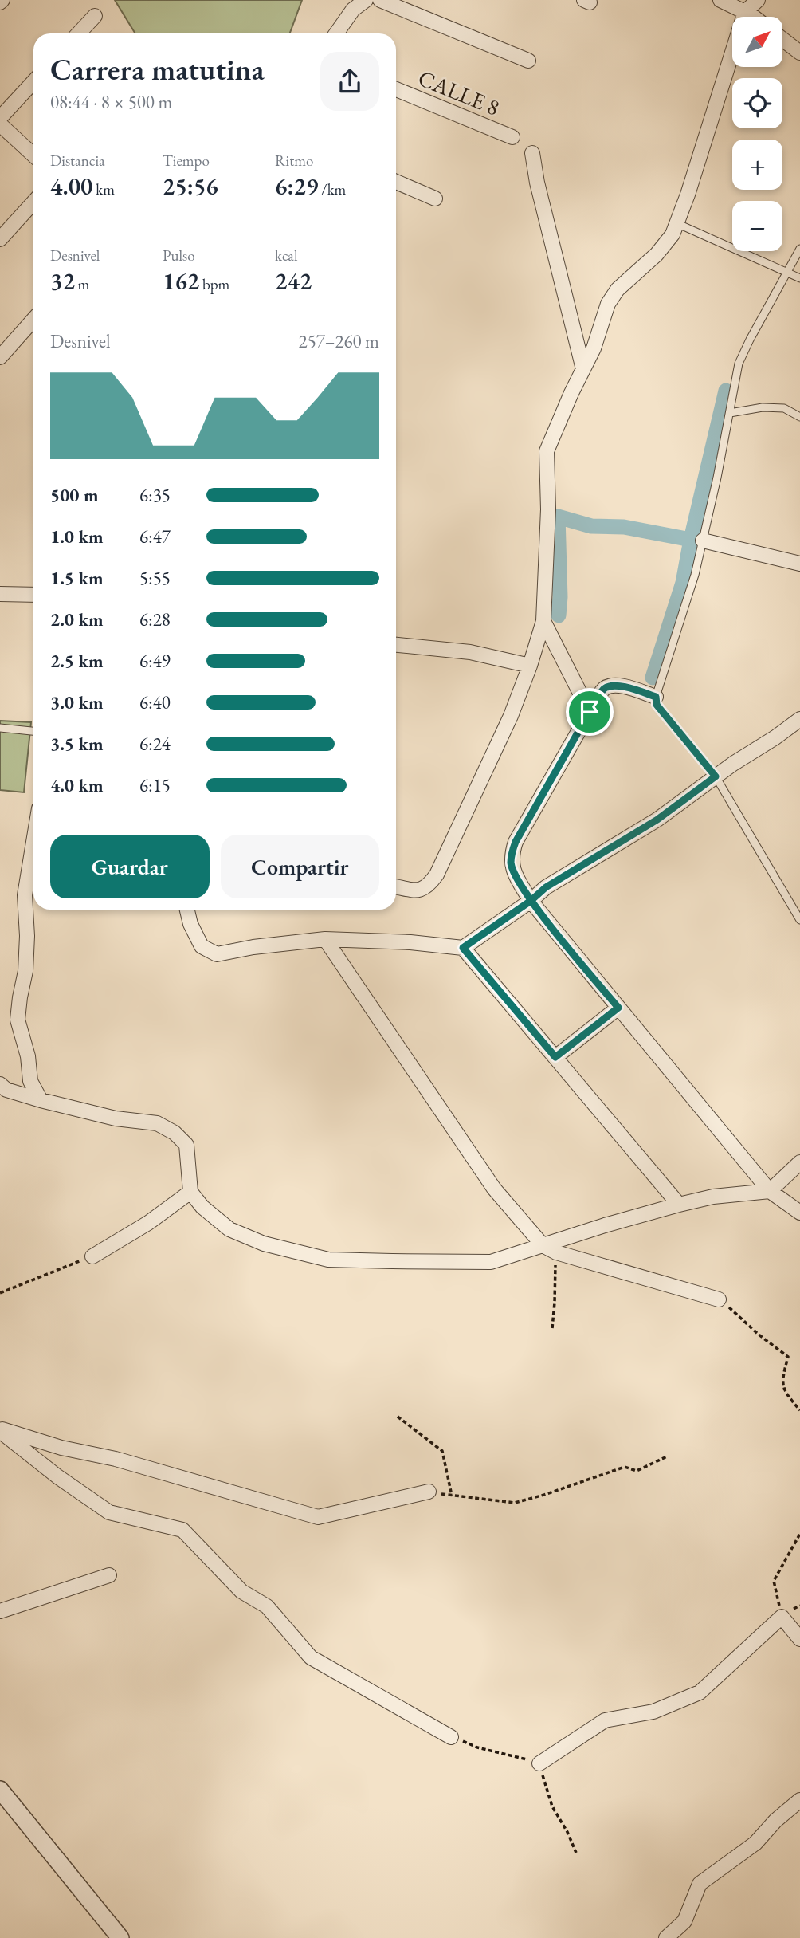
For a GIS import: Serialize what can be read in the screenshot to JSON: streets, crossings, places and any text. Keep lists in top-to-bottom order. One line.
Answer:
{"streets":{"street":["CALLE 8"]},"north":"top right","page":{"map_buttons":["+","−"],"heading":["Carrera matutina","08:44 · 8 × 500 m"],"stats":[["Distancia","4.00 km"],["Tiempo","25:56"],["Ritmo","6:29 /km"],["Desnivel","32 m"],["Pulso","162 bpm"],["kcal","242"]],"chart":["Desnivel","257–260 m"],"list":[{"name":"500 m","note":"6:35"},{"name":"1.0 km","note":"6:47"},{"name":"1.5 km","note":"5:55"},{"name":"2.0 km","note":"6:28"},{"name":"2.5 km","note":"6:49"},{"name":"3.0 km","note":"6:40"},{"name":"3.5 km","note":"6:24"},{"name":"4.0 km","note":"6:15"}],"buttons":["Guardar","Compartir"]}}
